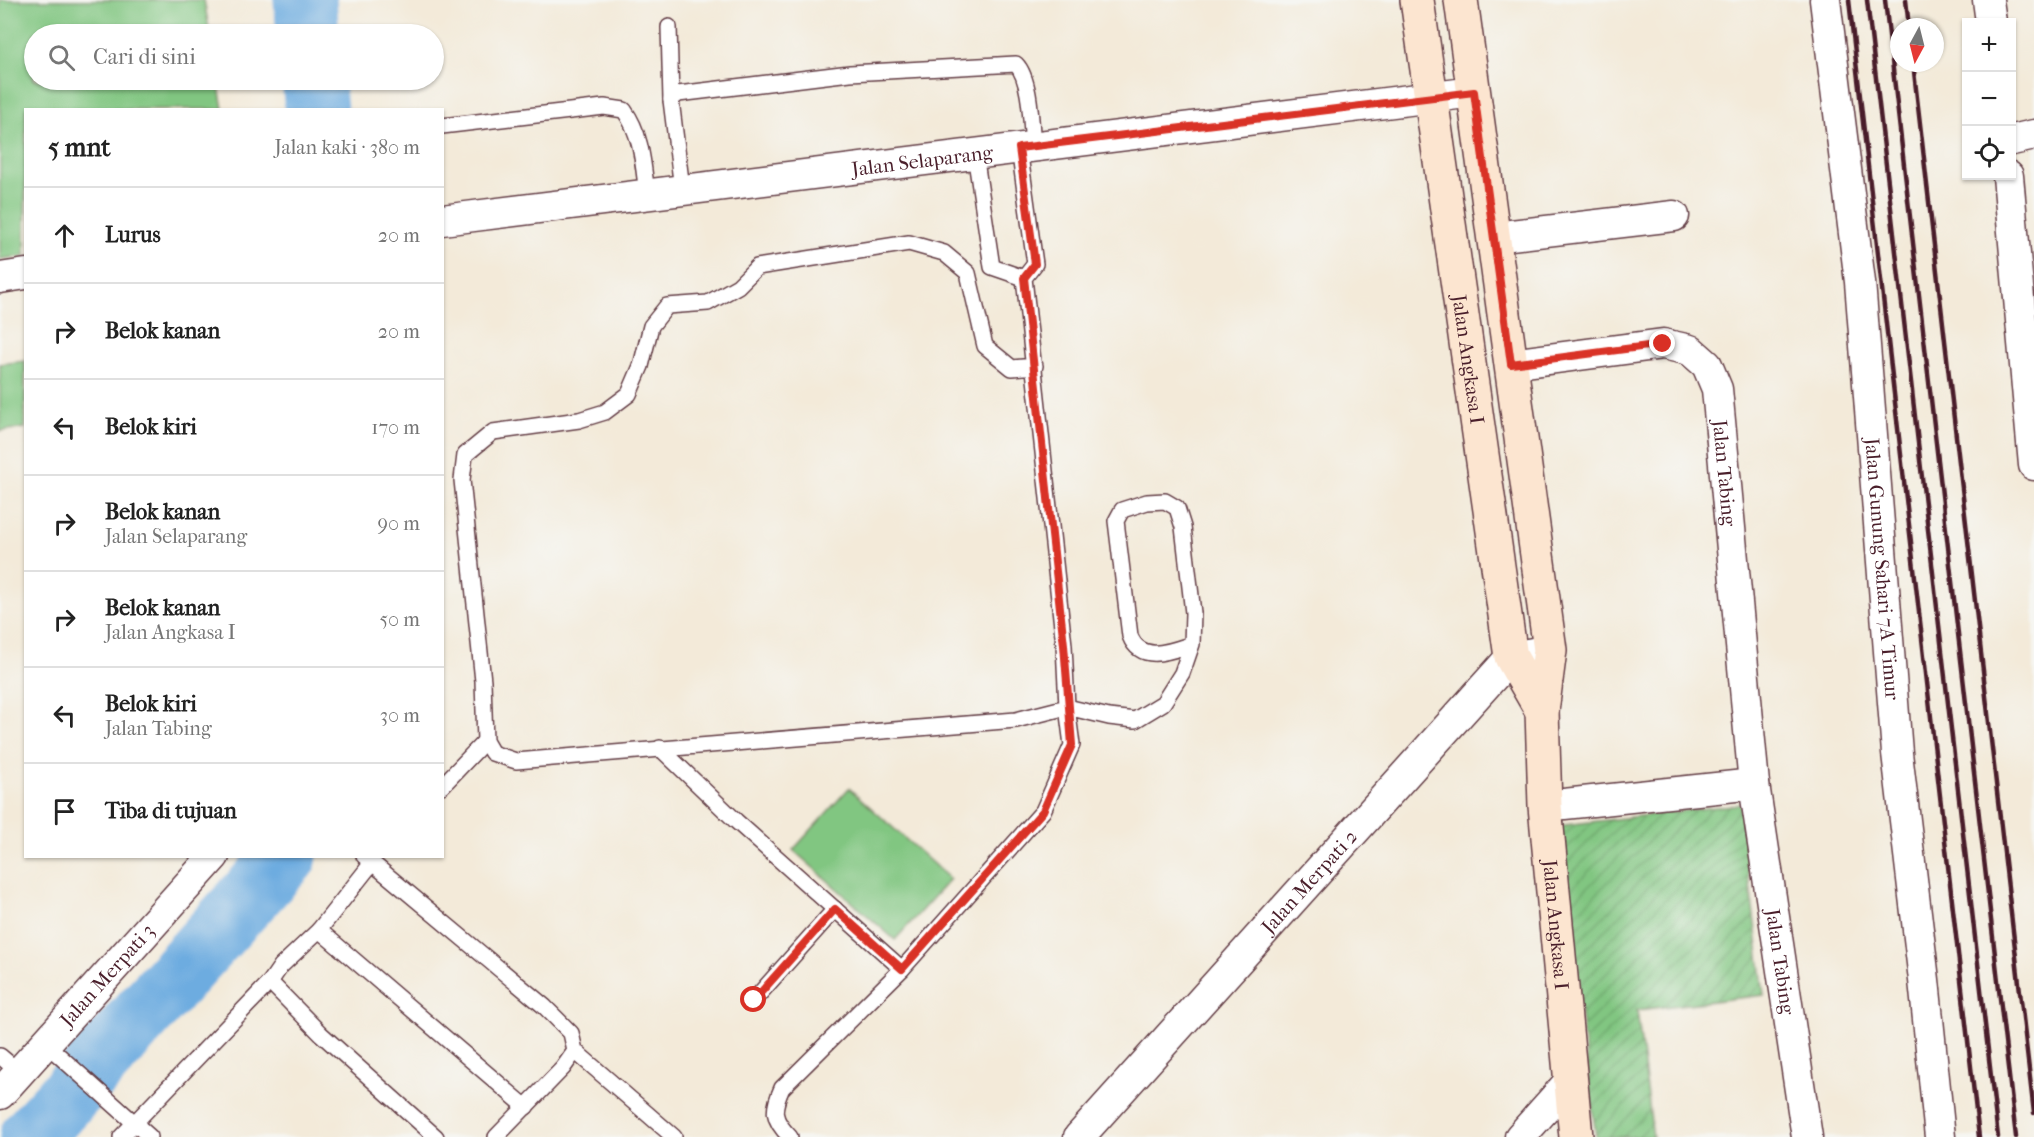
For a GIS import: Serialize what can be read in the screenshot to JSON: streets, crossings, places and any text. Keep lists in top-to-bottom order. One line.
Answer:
{"streets":{"street":["Jalan Selaparang","Jalan Angkasa I","Jalan Tabing","Jalan Gunung Sahari 7A Timur","Jalan Merpati 2","Jalan Merpati 3"]},"crossings":[["Jalan Selaparang","Jalan Angkasa I"],["Jalan Angkasa I","Jalan Tabing"],["Jalan Angkasa I","Jalan Merpati 2"]],"north":"bottom","page":{"map_buttons":["+","−"],"search":"Cari di sini","heading":["5 mnt","Jalan kaki · 380 m"],"list":[["Lurus","20 m"],["Belok kanan","20 m"],["Belok kiri","170 m"],["Belok kanan","Jalan Selaparang","90 m"],["Belok kanan","Jalan Angkasa I","50 m"],["Belok kiri","Jalan Tabing","30 m"],"Tiba di tujuan"]}}
